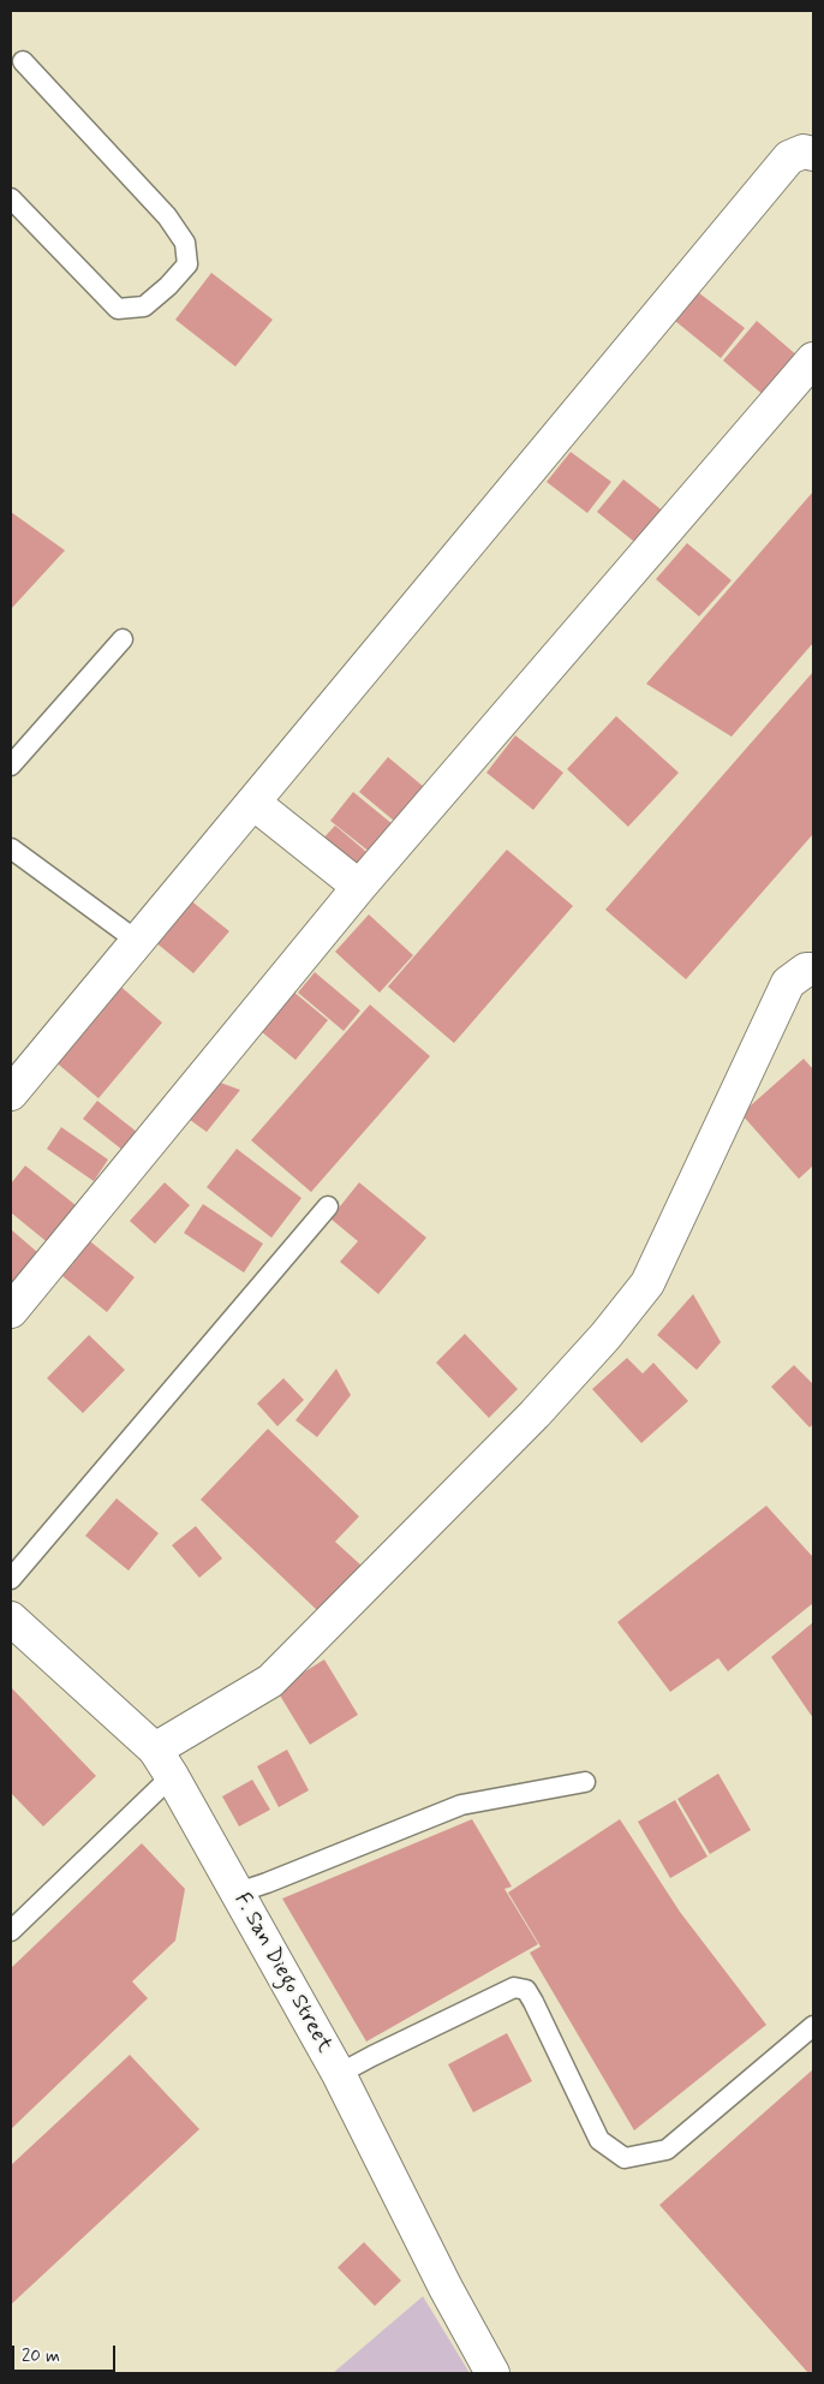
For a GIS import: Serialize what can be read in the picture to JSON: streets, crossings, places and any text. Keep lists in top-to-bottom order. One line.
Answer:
{"streets":{"street":["F. San Diego Street"]},"scale_bar":"20 m"}
